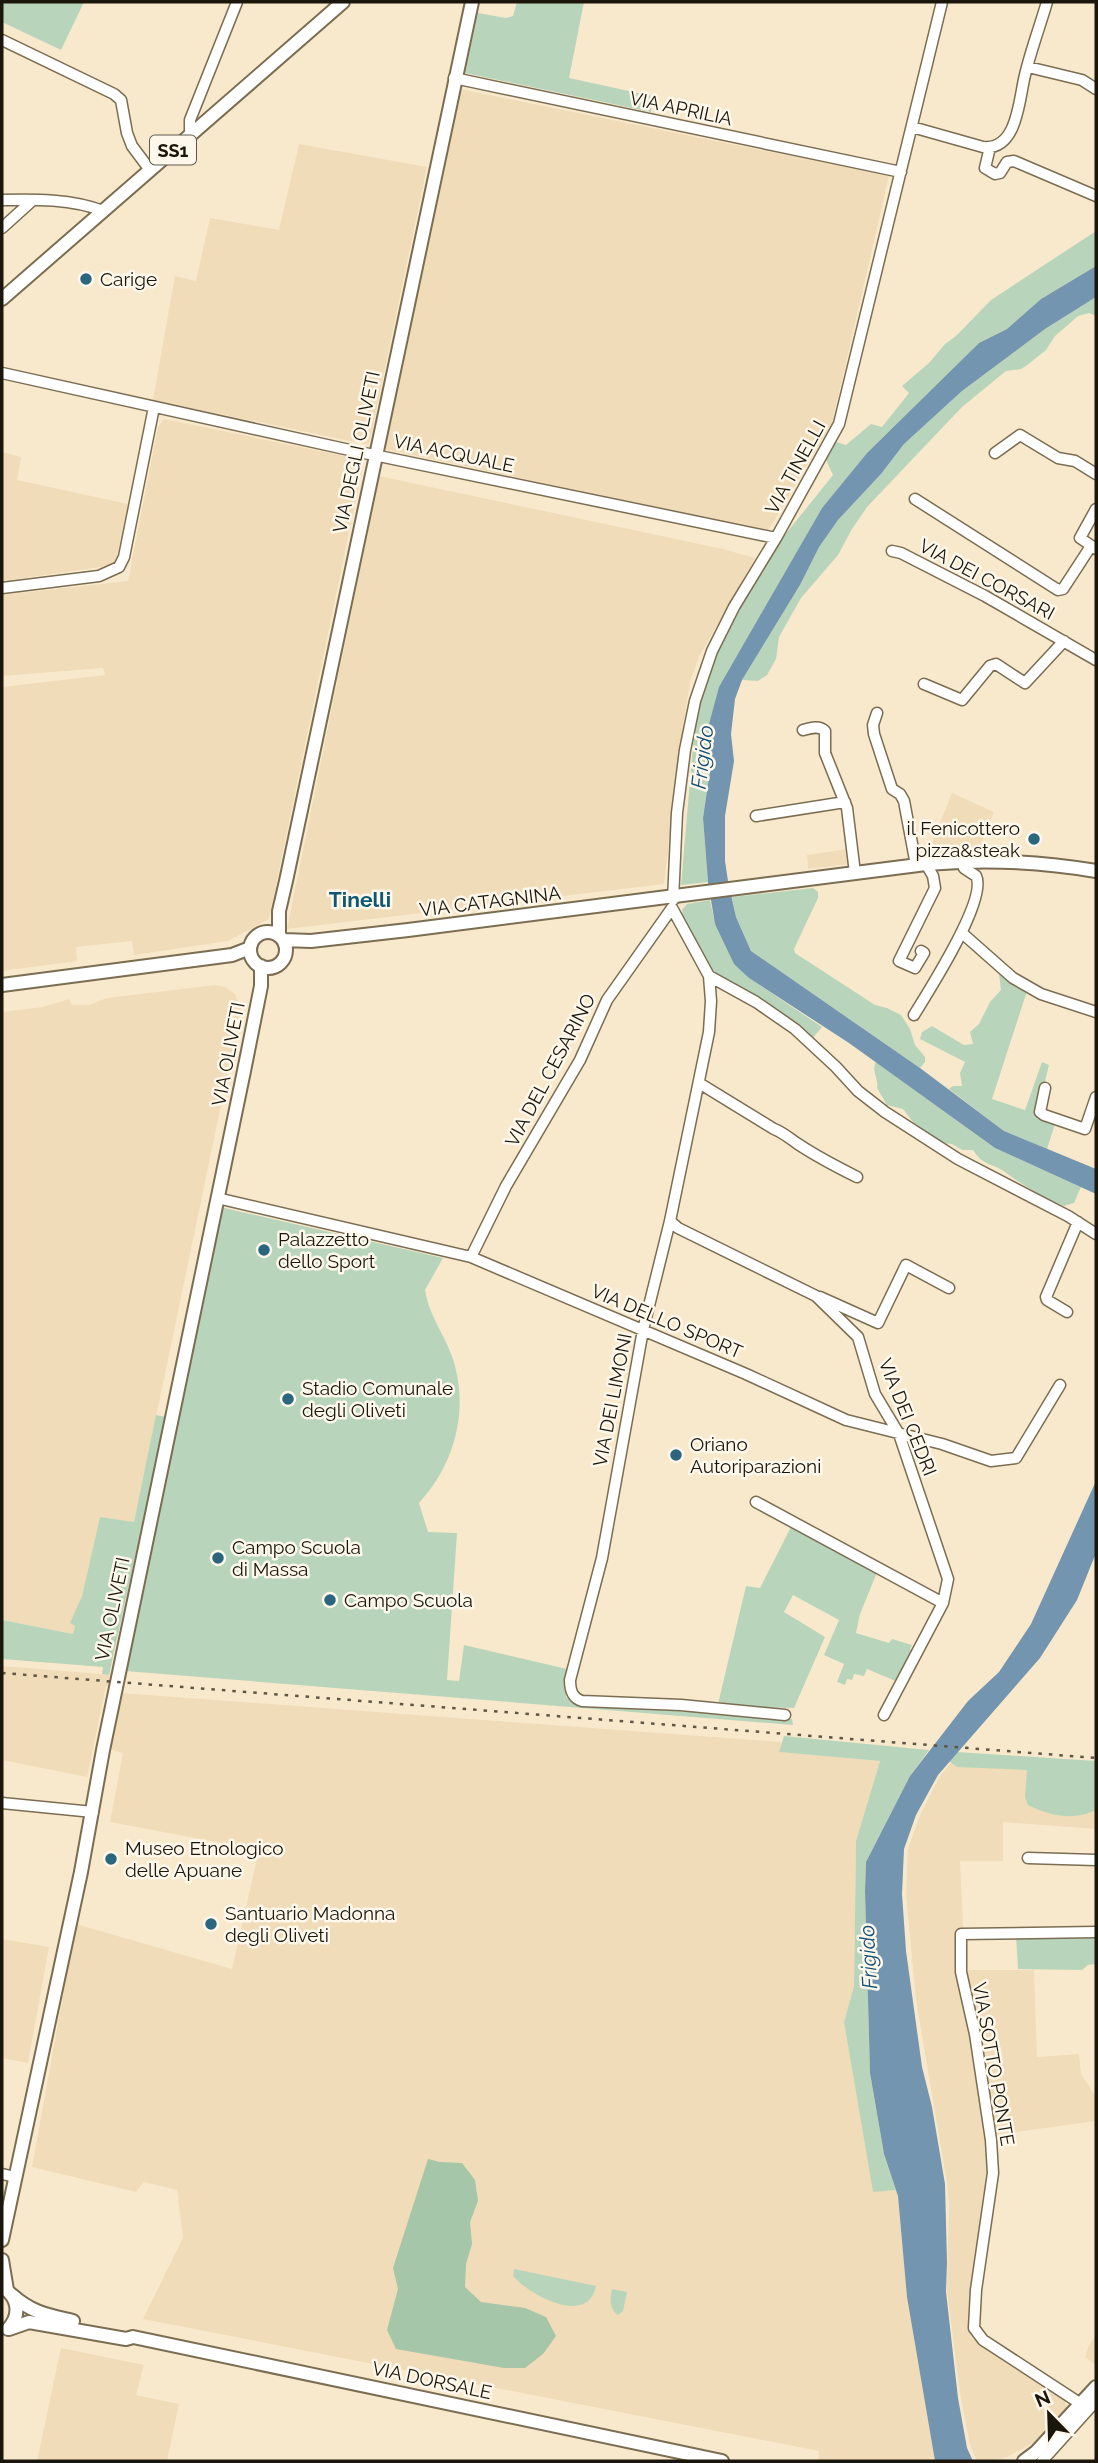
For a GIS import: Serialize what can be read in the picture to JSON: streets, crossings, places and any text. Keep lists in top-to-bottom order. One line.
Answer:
{"streets":{"main road":["SS1","VIA DEGLI OLIVETI","VIA CATAGNINA","VIA OLIVETI","VIA DORSALE"],"street":["VIA APRILIA","VIA ACQUALE","VIA TINELLI","VIA DEI CORSARI","VIA DEL CESARINO","VIA DELLO SPORT","VIA DEI LIMONI","VIA DEI CEDRI","VIA SOTTO PONTE"]},"crossings":[["VIA APRILIA","VIA DEGLI OLIVETI"],["VIA APRILIA","VIA TINELLI"],["VIA DEGLI OLIVETI","VIA ACQUALE"],["VIA DEGLI OLIVETI","VIA CATAGNINA"],["VIA ACQUALE","VIA TINELLI"],["VIA TINELLI","VIA CATAGNINA"],["VIA TINELLI","VIA DEL CESARINO"],["VIA TINELLI","VIA DEI LIMONI"],["VIA CATAGNINA","VIA DEL CESARINO"],["VIA CATAGNINA","VIA DEI LIMONI"],["VIA OLIVETI","VIA DELLO SPORT"],["VIA DEL CESARINO","VIA DELLO SPORT"],["VIA DEL CESARINO","VIA DEI LIMONI"],["VIA DELLO SPORT","VIA DEI LIMONI"],["VIA DELLO SPORT","VIA DEI CEDRI"],["VIA DEI LIMONI","VIA DEI CEDRI"]],"districts":["Tinelli"],"water":["Frigido"],"places":["Carige","il Fenicottero pizza&steak","Palazzetto dello Sport","Stadio Comunale degli Oliveti","Oriano Autoriparazioni","Campo Scuola di Massa","Campo Scuola","Museo Etnologico delle Apuane","Santuario Madonna degli Oliveti"],"north":"top left"}
